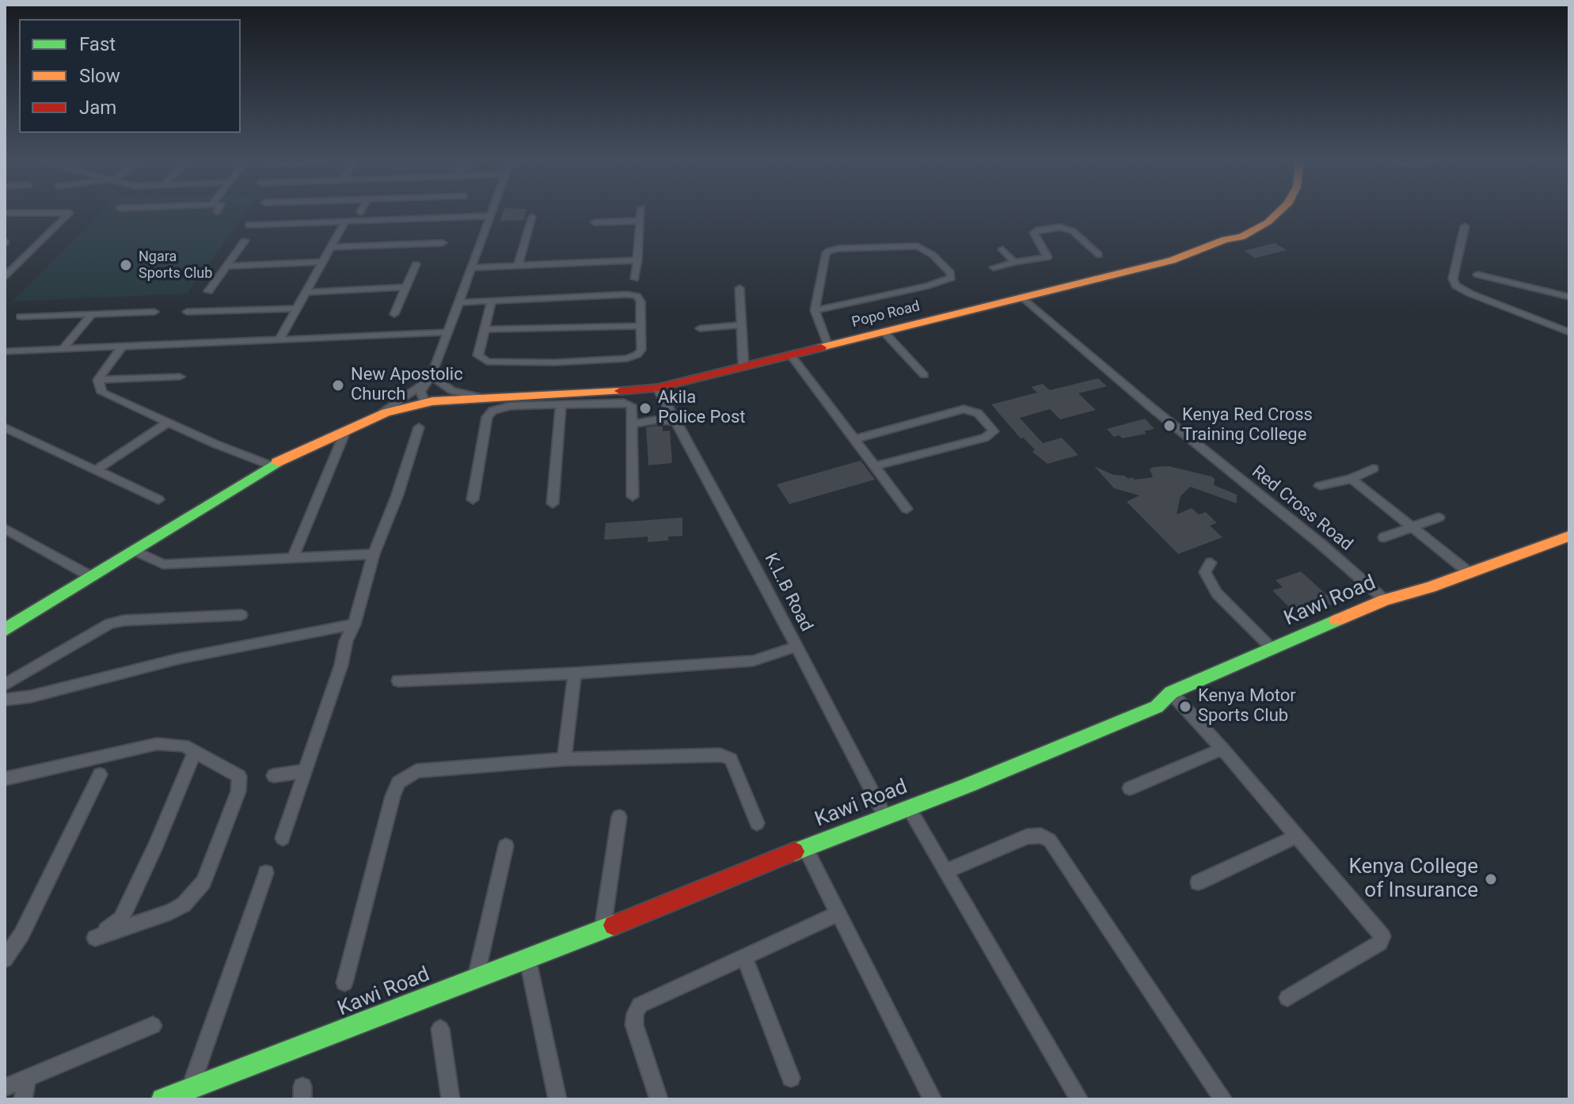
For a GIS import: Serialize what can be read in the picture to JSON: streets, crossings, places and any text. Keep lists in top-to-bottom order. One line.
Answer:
{"streets":{"street":["Popo Road","Red Cross Road","K.L.B Road","Kawi Road"]},"crossings":[["Popo Road","Red Cross Road"],["Popo Road","K.L.B Road"],["Red Cross Road","Kawi Road"],["K.L.B Road","Kawi Road"]],"places":["Ngara Sports Club","New Apostolic Church","Akila Police Post","Kenya Red Cross Training College","Kenya Motor Sports Club","Kenya College of Insurance"],"legend":["Fast","Slow","Jam"]}
